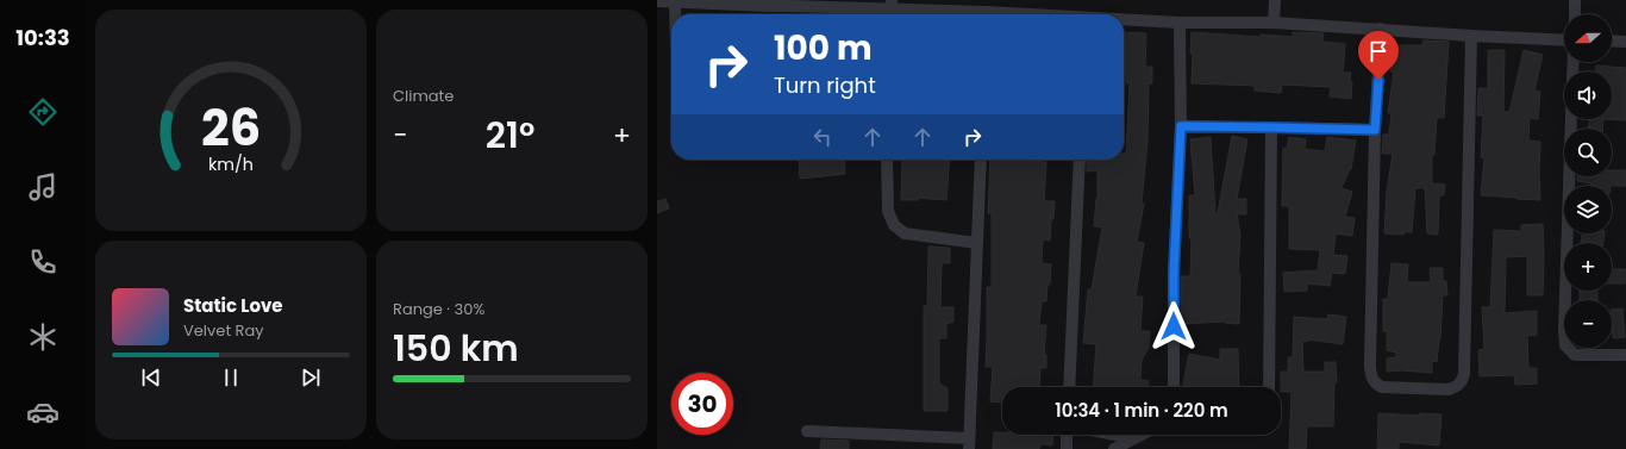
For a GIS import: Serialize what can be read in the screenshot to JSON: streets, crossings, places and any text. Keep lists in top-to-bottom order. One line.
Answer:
{"north":"left","page":{"tabs":"10:33","tile":["Climate",["Range · 30%","150 km"]],"map_buttons":["+","−"],"turn":["100 m","Turn right"],"heat":["−","21°","+"],"song":["Static Love","Velvet Ray"],"limit":"30","trip":"10:34 · 1 min · 220 m","gauge":["26","km/h"]}}
